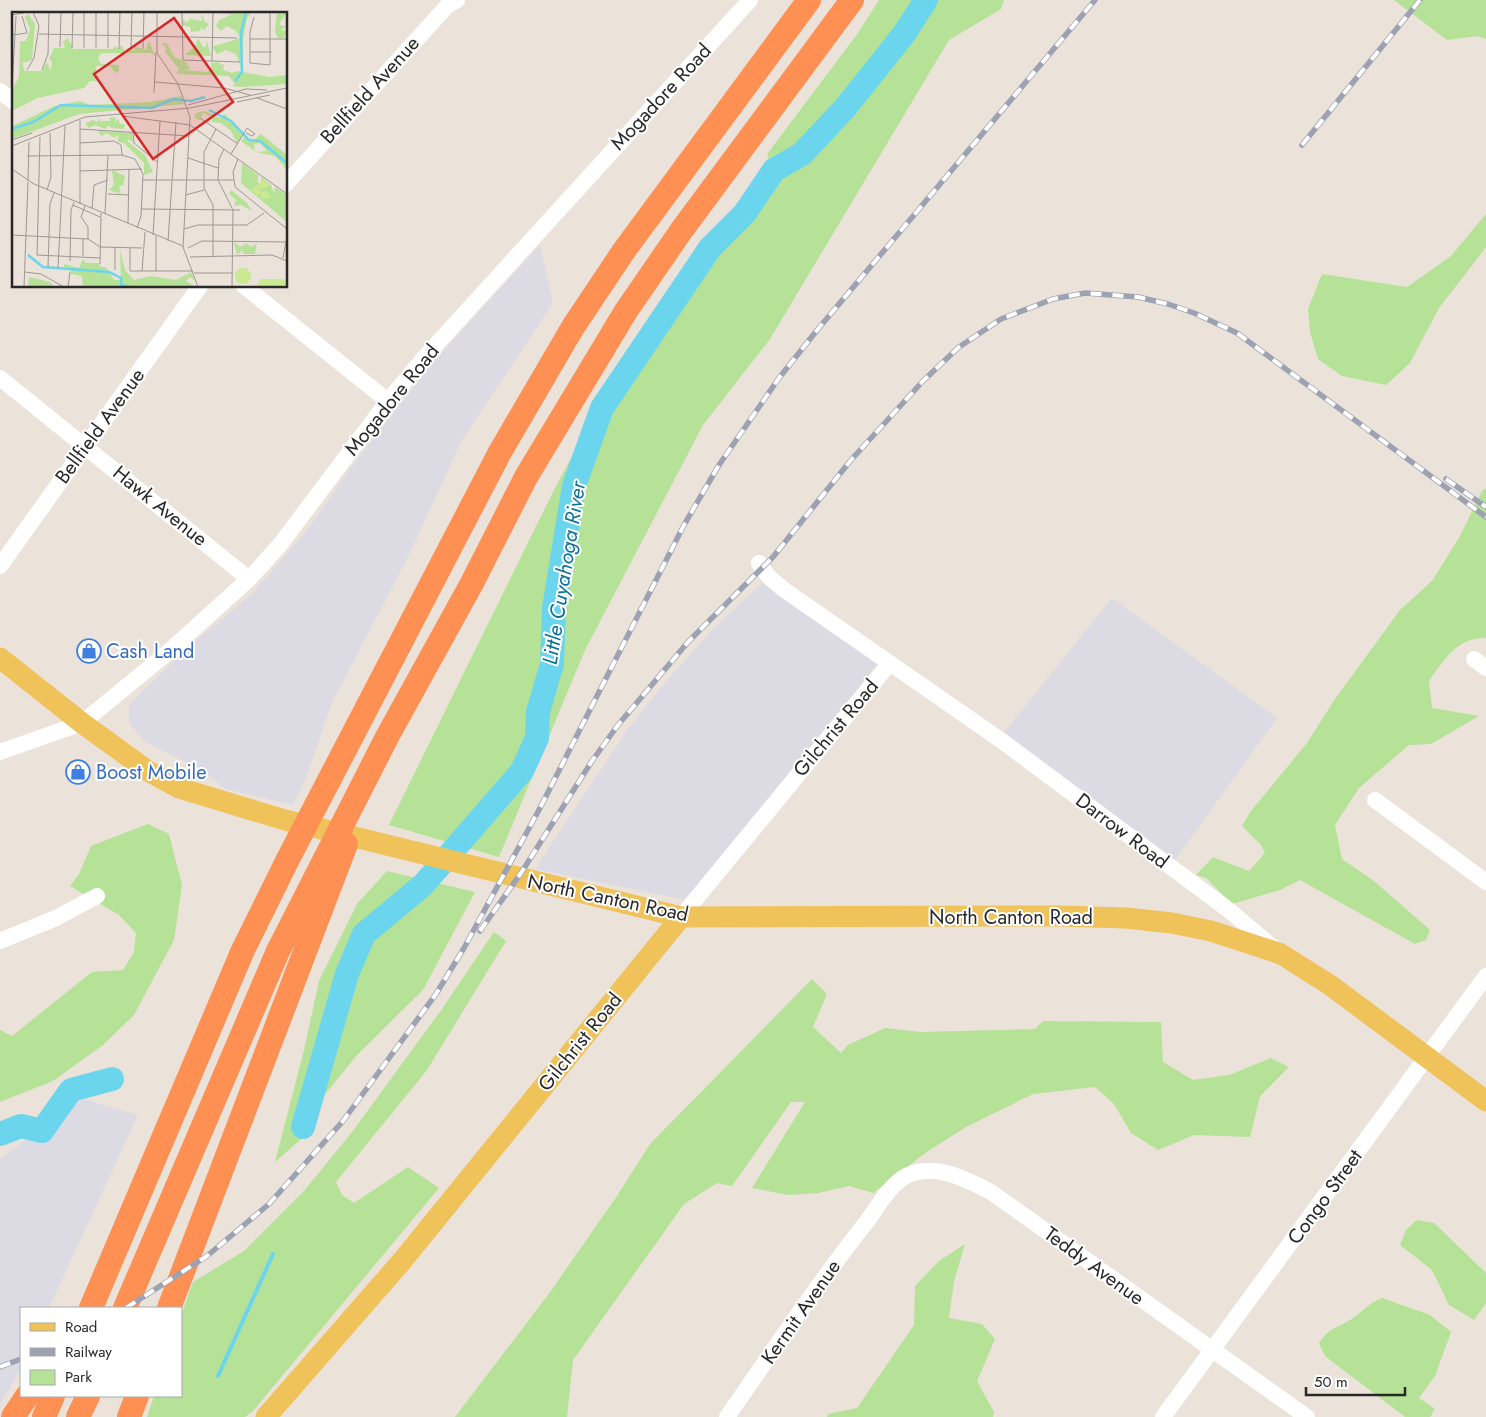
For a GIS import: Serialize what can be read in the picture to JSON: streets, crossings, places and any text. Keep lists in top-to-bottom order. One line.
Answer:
{"streets":{"main road":["Gilchrist Road","Darrow Road","North Canton Road"],"street":["Bellfield Avenue","Mogadore Road","Hawk Avenue","Congo Street","Teddy Avenue","Kermit Avenue"]},"crossings":[["Bellfield Avenue","Hawk Avenue"],["Mogadore Road","Hawk Avenue"],["Mogadore Road","North Canton Road"],["Gilchrist Road","Darrow Road"],["Gilchrist Road","North Canton Road"],["Darrow Road","North Canton Road"],["Darrow Road","Congo Street"],["Congo Street","Teddy Avenue"],["Teddy Avenue","Kermit Avenue"]],"water":["Little Cuyahoga River"],"places":{"shop":["Cash Land","Boost Mobile"]},"legend":["Road","Railway","Park"],"scale_bar":"50 m"}
